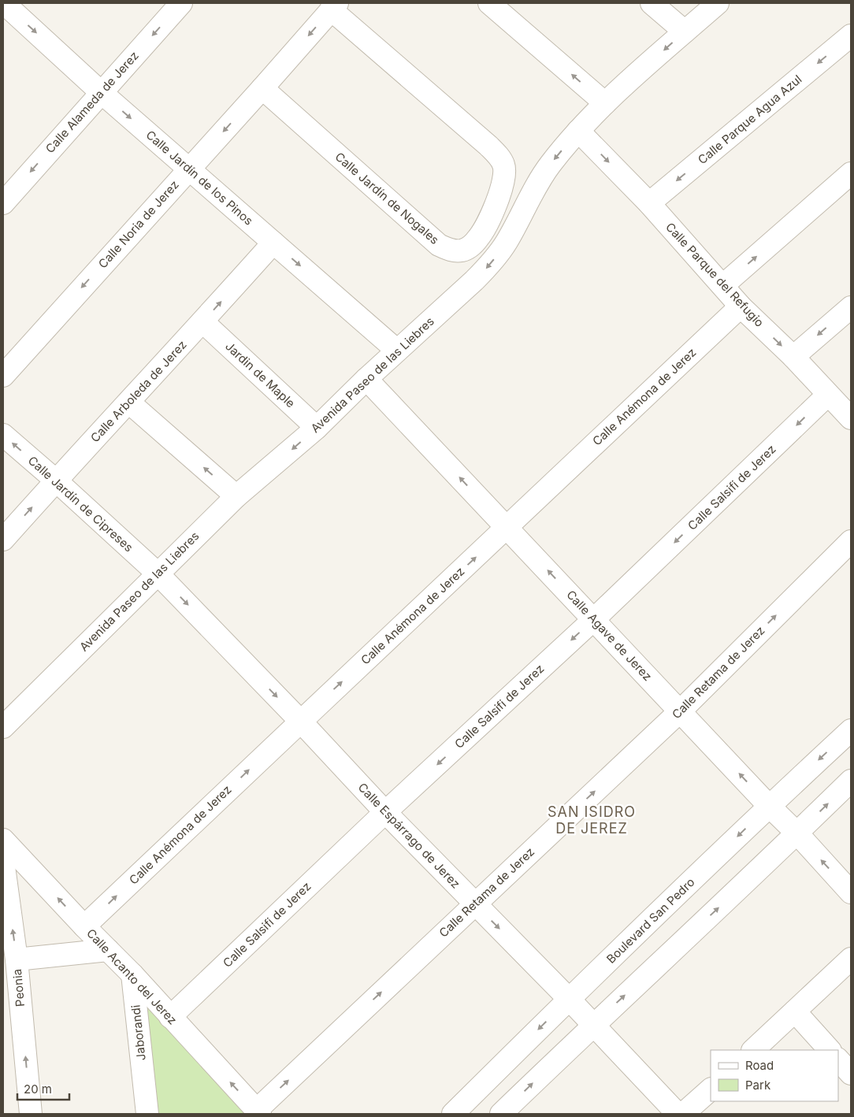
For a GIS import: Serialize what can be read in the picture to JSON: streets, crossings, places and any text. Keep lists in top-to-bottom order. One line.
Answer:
{"streets":{"street":["Calle Alameda de Jerez","Calle Parque Agua Azul","Calle Jardín de los Pinos","Calle Jardín de Nogales","Calle Noria de Jerez","Calle Parque del Refugio","Jardin de Maple","Avenida Paseo de las Liebres","Calle Arboleda de Jerez","Calle Anémona de Jerez","Calle Salsifi de Jerez","Calle Jardín de Cipreses","Calle Agave de Jerez","Calle Retama de Jerez","Calle Espárrago de Jerez","Boulevard San Pedro","Calle Acanto del Jerez","Peonia","Jaborandi"]},"crossings":[["Calle Alameda de Jerez","Calle Jardín de los Pinos"],["Calle Parque Agua Azul","Calle Parque del Refugio"],["Calle Jardín de los Pinos","Calle Noria de Jerez"],["Calle Jardín de los Pinos","Avenida Paseo de las Liebres"],["Calle Jardín de los Pinos","Calle Arboleda de Jerez"],["Calle Jardín de Nogales","Calle Noria de Jerez"],["Calle Parque del Refugio","Avenida Paseo de las Liebres"],["Calle Parque del Refugio","Calle Anémona de Jerez"],["Calle Parque del Refugio","Calle Salsifi de Jerez"],["Jardin de Maple","Avenida Paseo de las Liebres"],["Jardin de Maple","Calle Arboleda de Jerez"],["Avenida Paseo de las Liebres","Calle Jardín de Cipreses"],["Avenida Paseo de las Liebres","Calle Agave de Jerez"],["Avenida Paseo de las Liebres","Calle Espárrago de Jerez"],["Calle Arboleda de Jerez","Calle Jardín de Cipreses"],["Calle Anémona de Jerez","Calle Agave de Jerez"],["Calle Anémona de Jerez","Calle Espárrago de Jerez"],["Calle Anémona de Jerez","Calle Acanto del Jerez"],["Calle Salsifi de Jerez","Calle Agave de Jerez"],["Calle Salsifi de Jerez","Calle Espárrago de Jerez"],["Calle Salsifi de Jerez","Calle Acanto del Jerez"],["Calle Jardín de Cipreses","Calle Espárrago de Jerez"],["Calle Agave de Jerez","Calle Retama de Jerez"],["Calle Agave de Jerez","Boulevard San Pedro"],["Calle Retama de Jerez","Calle Espárrago de Jerez"],["Calle Retama de Jerez","Calle Acanto del Jerez"],["Calle Espárrago de Jerez","Boulevard San Pedro"],["Calle Acanto del Jerez","Jaborandi"]],"one_way":["Calle Alameda de Jerez","Calle Jardín de los Pinos","Calle Noria de Jerez","Calle Parque del Refugio","Avenida Paseo de las Liebres","Calle Arboleda de Jerez","Calle Anémona de Jerez","Calle Salsifi de Jerez","Calle Agave de Jerez","Calle Espárrago de Jerez","Calle Acanto del Jerez","Peonia"],"districts":["SAN ISIDRO DE JEREZ"],"legend":["Road","Park"],"scale_bar":"20 m"}
